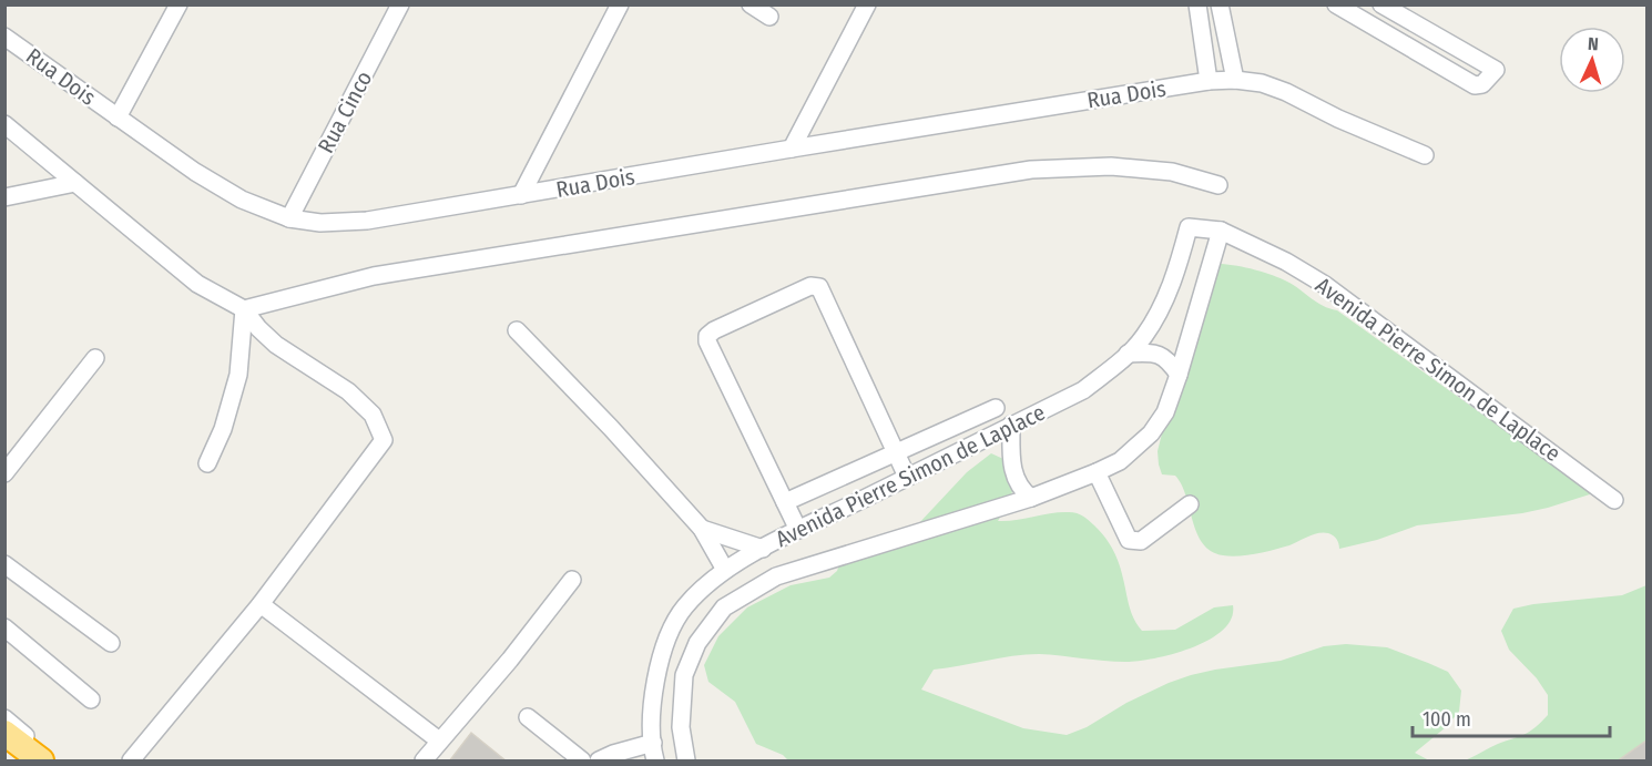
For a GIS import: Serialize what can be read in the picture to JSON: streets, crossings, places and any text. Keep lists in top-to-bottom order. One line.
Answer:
{"streets":{"street":["Rua Dois","Rua Cinco","Avenida Pierre Simon de Laplace"]},"crossings":[["Rua Dois","Rua Cinco"]],"scale_bar":"100 m","north":"top"}
